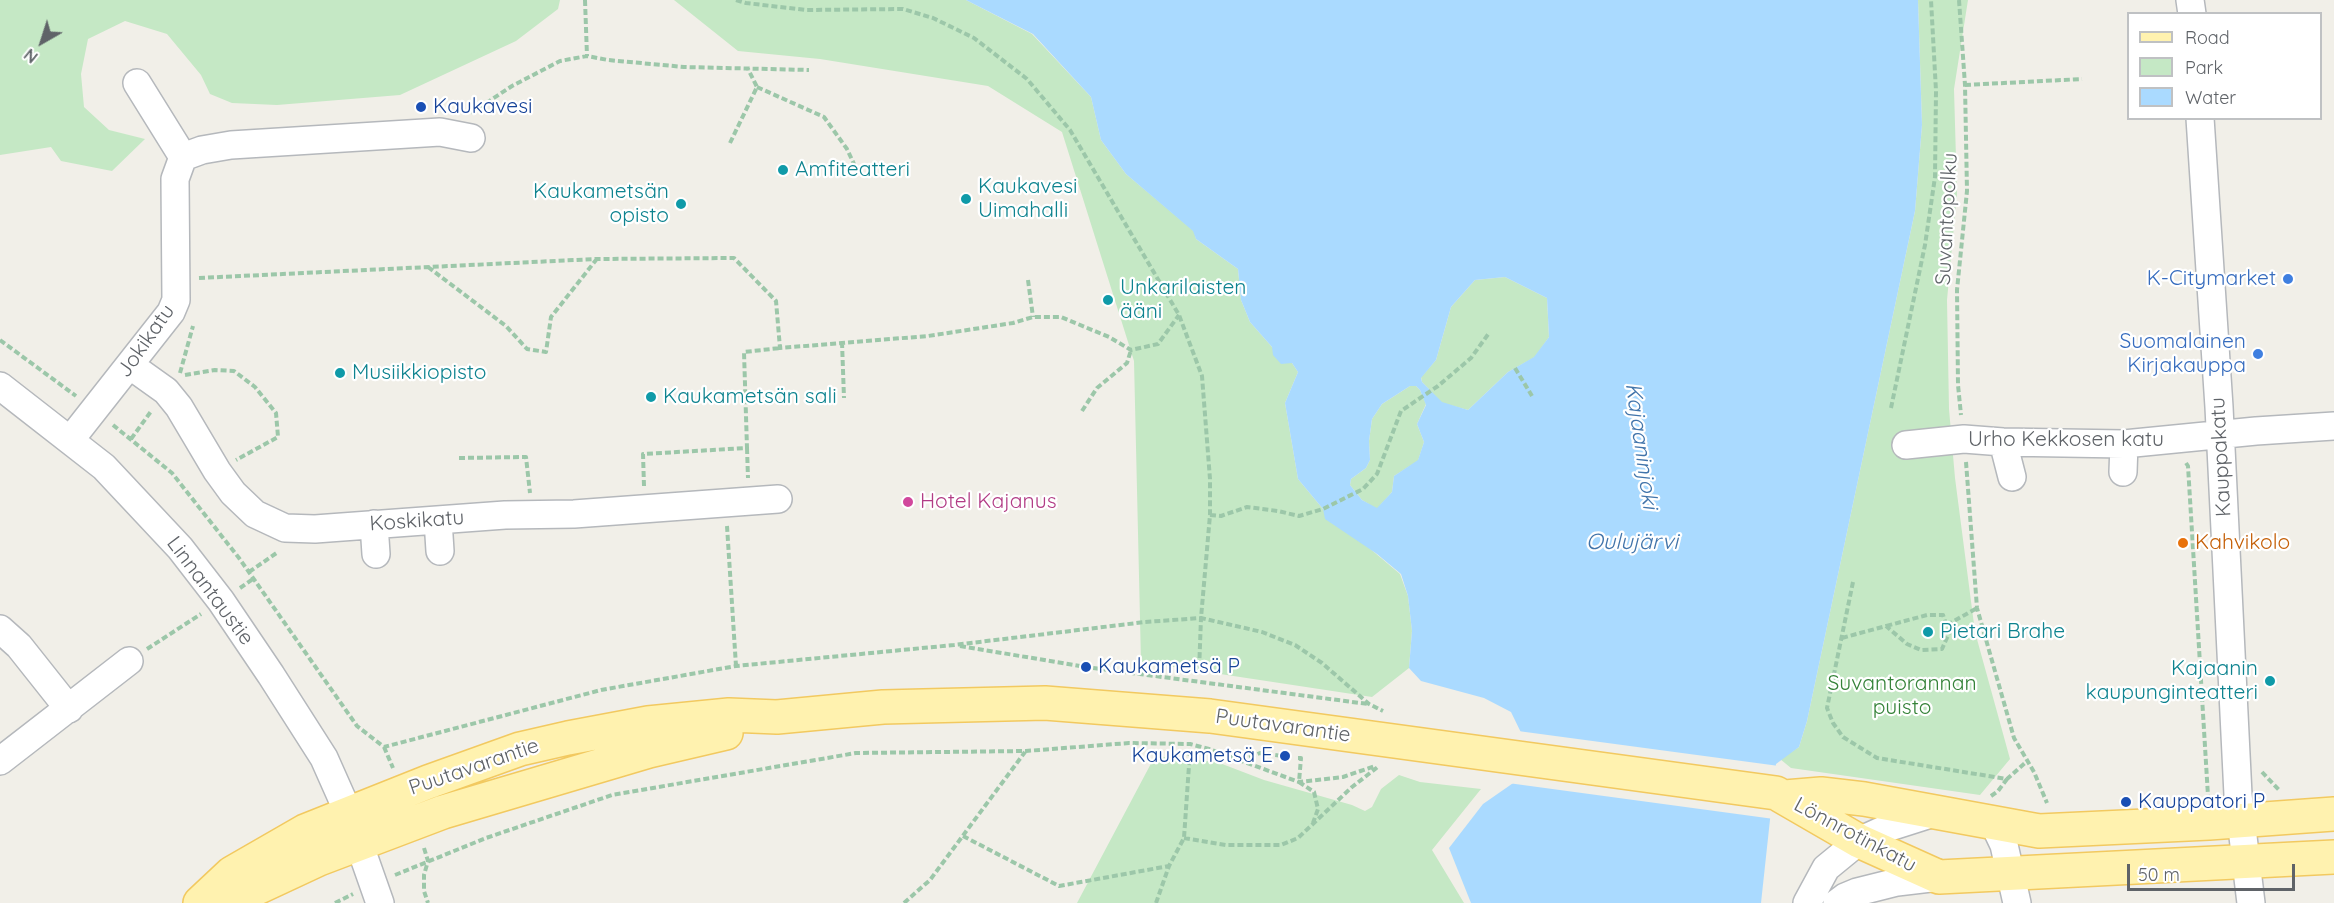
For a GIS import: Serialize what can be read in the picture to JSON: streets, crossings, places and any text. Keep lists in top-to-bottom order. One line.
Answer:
{"streets":{"main road":["Puutavarantie","Lönnrotinkatu"],"street":["Jokikatu","Urho Kekkosen katu","Kauppakatu","Koskikatu","Linnantaustie"],"path":["Suvantopolku"]},"crossings":[["Suvantopolku","Urho Kekkosen katu"],["Jokikatu","Koskikatu"],["Jokikatu","Linnantaustie"],["Urho Kekkosen katu","Kauppakatu"],["Kauppakatu","Lönnrotinkatu"],["Linnantaustie","Puutavarantie"],["Puutavarantie","Lönnrotinkatu"]],"water":["Kajaaninjoki","Oulujärvi"],"parks":["Suvantorannan puisto"],"places":["Kaukavesi","Amfiteatteri","Kaukavesi Uimahalli","Kaukametsän opisto","K-Citymarket","Unkarilaisten ääni","Suomalainen Kirjakauppa","Musiikkiopisto","Kaukametsän sali","Hotel Kajanus","Kahvikolo","Pietari Brahe","Kaukametsä P","Kajaanin kaupunginteatteri","Kaukametsä E","Kauppatori P"],"legend":["Road","Park","Water"],"scale_bar":"50 m","north":"bottom left"}
